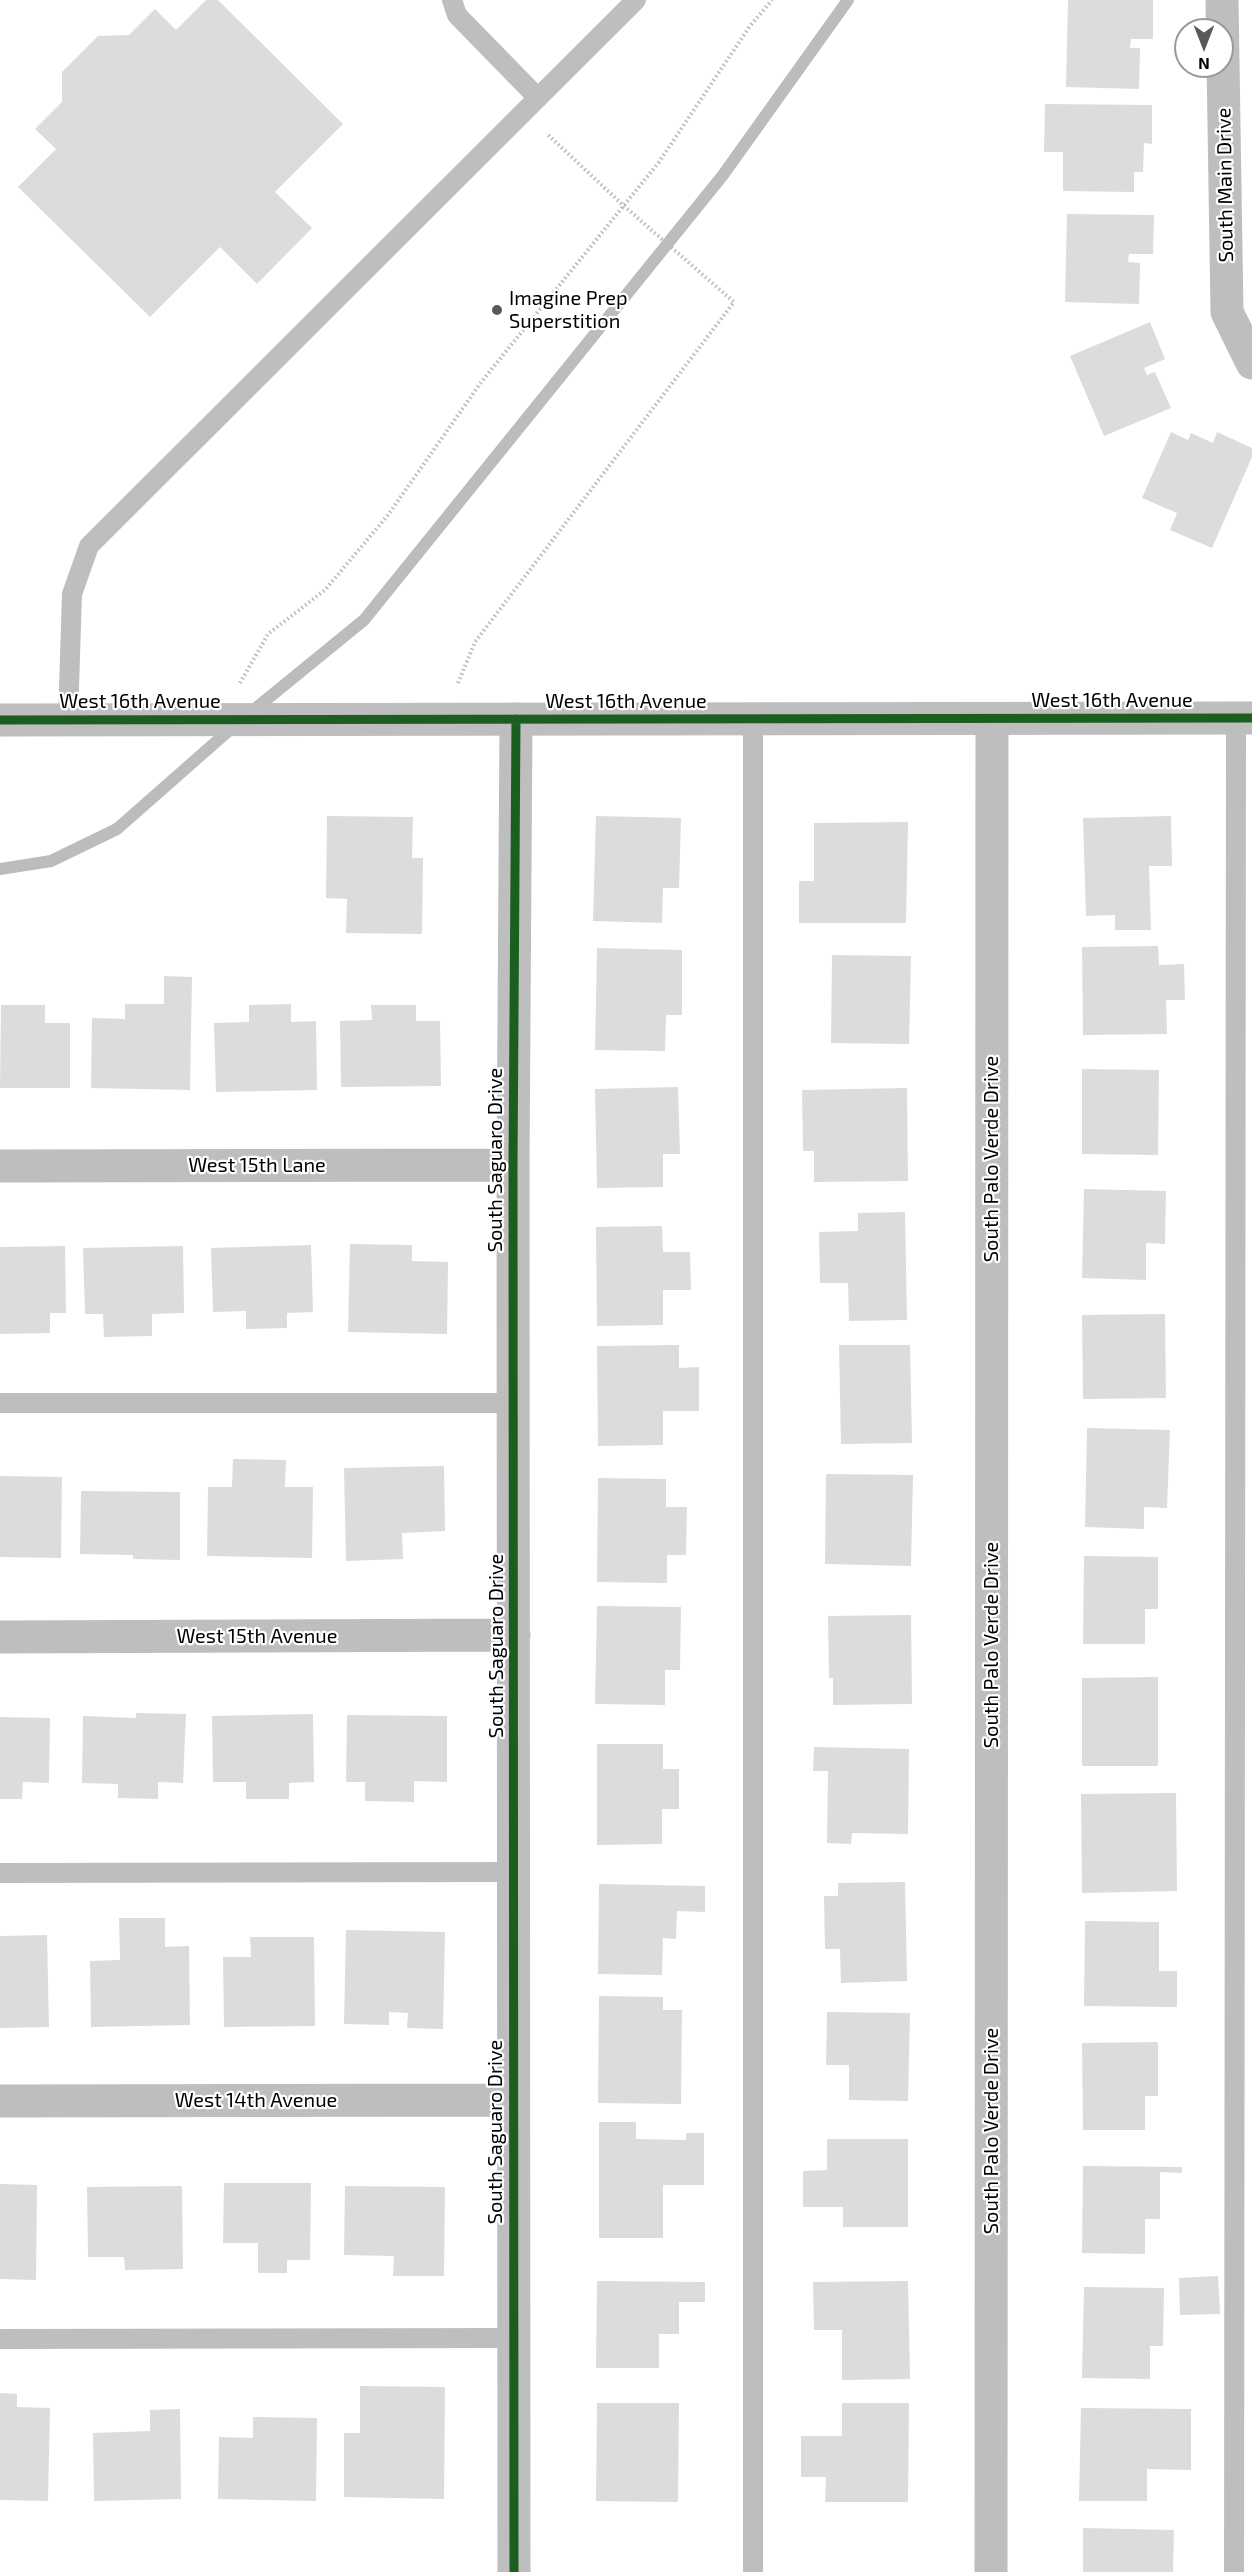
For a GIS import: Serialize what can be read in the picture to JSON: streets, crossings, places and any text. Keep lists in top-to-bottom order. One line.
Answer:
{"streets":{"street":["South Main Drive","West 16th Avenue","South Palo Verde Drive","South Saguaro Drive","West 15th Lane","West 15th Avenue","West 14th Avenue"]},"crossings":[["West 16th Avenue","South Palo Verde Drive"],["West 16th Avenue","South Saguaro Drive"],["South Saguaro Drive","West 15th Lane"],["South Saguaro Drive","West 15th Avenue"],["South Saguaro Drive","West 14th Avenue"]],"places":["Imagine Prep Superstition"],"north":"bottom"}
